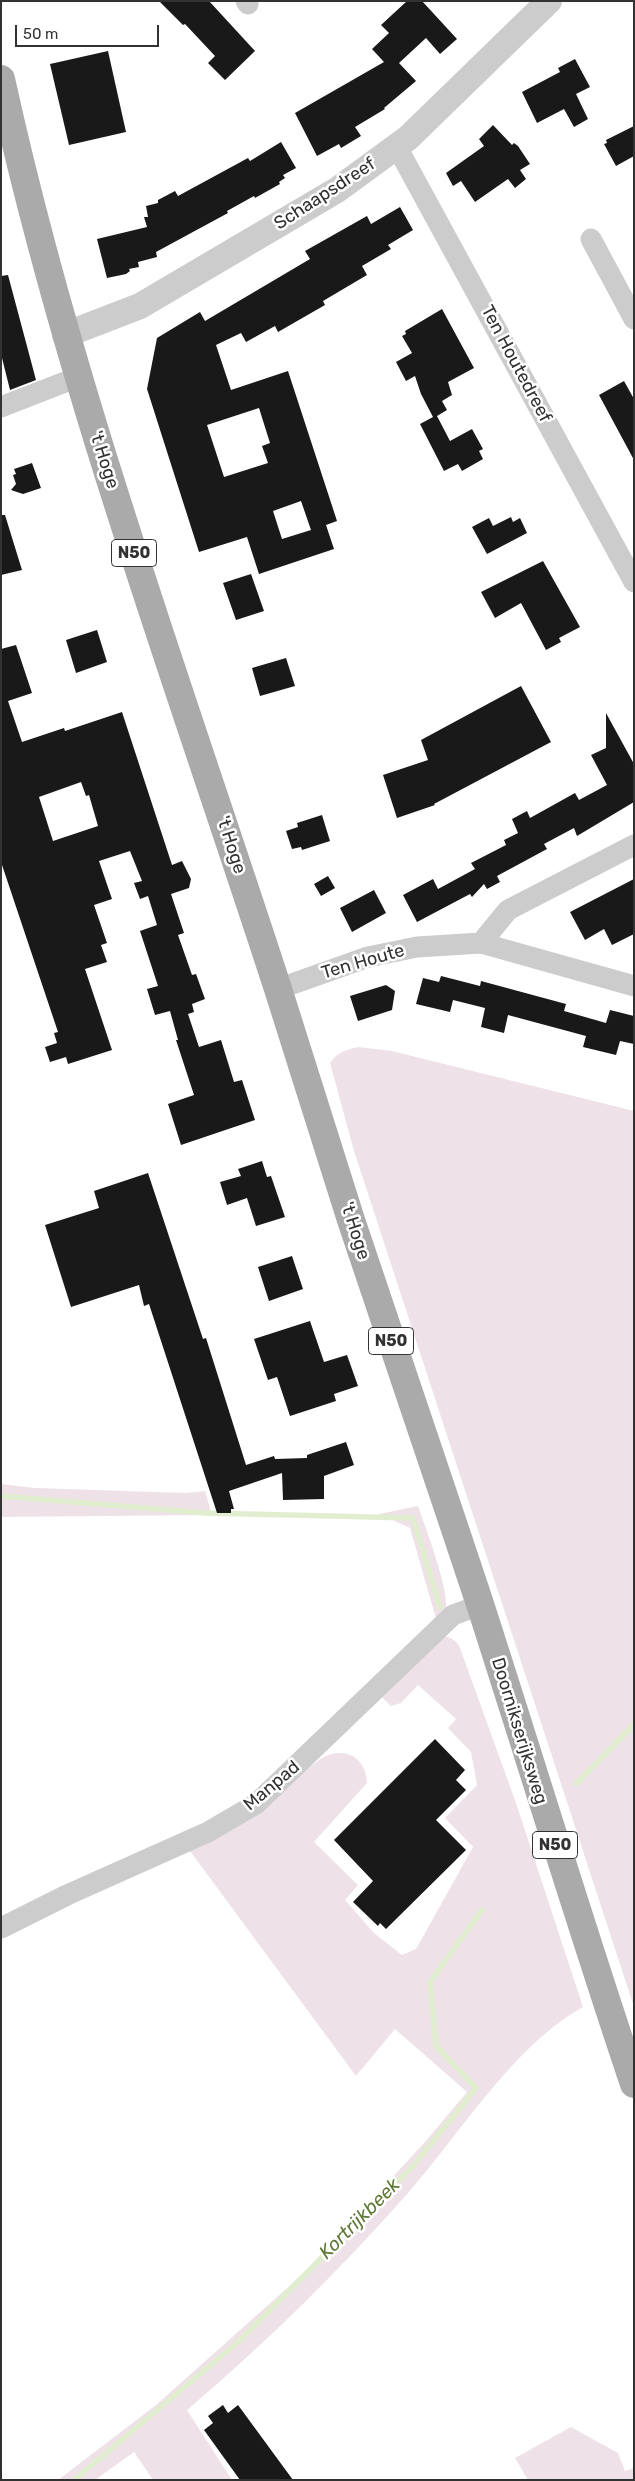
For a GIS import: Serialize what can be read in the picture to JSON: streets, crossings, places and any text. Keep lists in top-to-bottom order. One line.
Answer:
{"streets":{"main road":["'t Hoge","N50","Doornikserijksweg"],"street":["Schaapsdreef","Ten Houtedreef","Ten Houte","Manpad"]},"crossings":[["Schaapsdreef","Ten Houtedreef"],["Schaapsdreef","'t Hoge"],["'t Hoge","Ten Houte"],["'t Hoge","Doornikserijksweg"],["'t Hoge","Manpad"],["Doornikserijksweg","Manpad"]],"water":["Kortrijkbeek"],"scale_bar":"50 m"}
